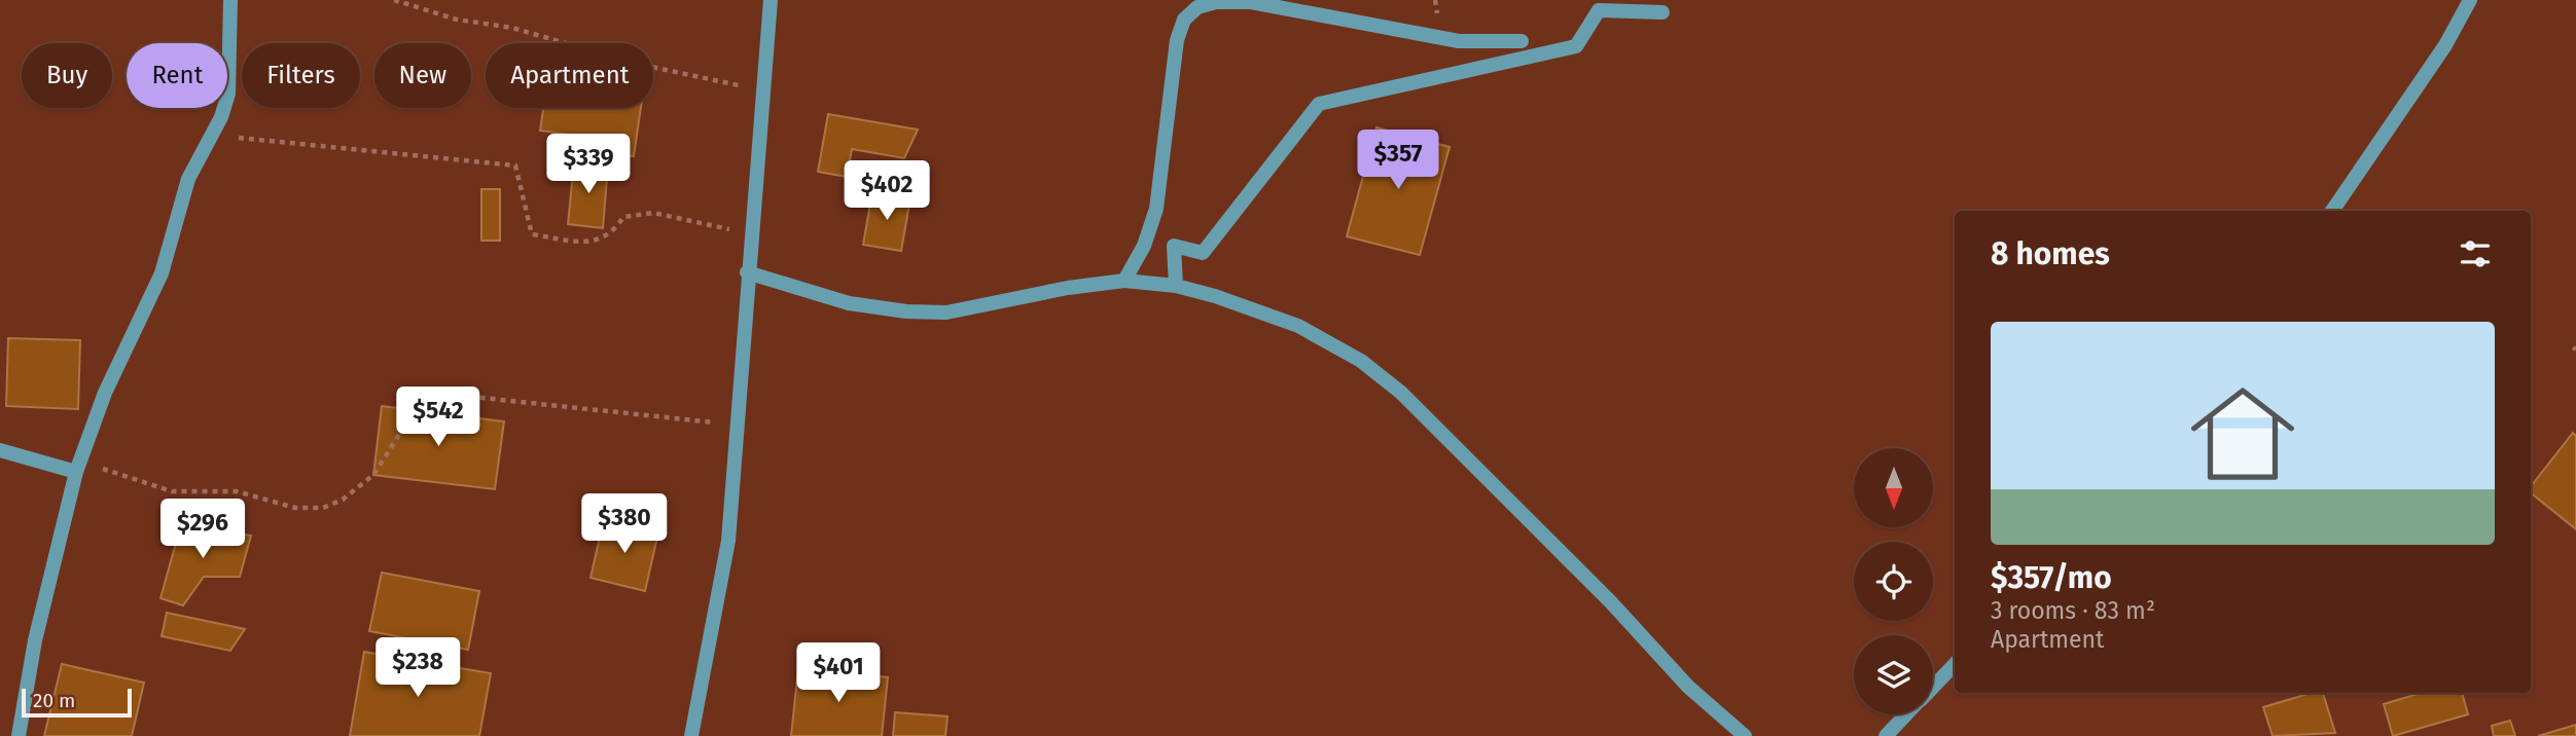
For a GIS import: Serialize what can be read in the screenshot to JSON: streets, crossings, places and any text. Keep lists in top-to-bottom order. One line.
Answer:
{"scale_bar":"20 m","north":"bottom","page":{"chip":["Buy","Rent","Filters","New","Apartment"],"price":["$357","$339","$402","$542","$380","$296","$238","$401"],"heading":"8 homes","list":[{"name":"$357/mo","note":"3 rooms · 83 m² · Apartment"}],"scale":"20 m"}}
